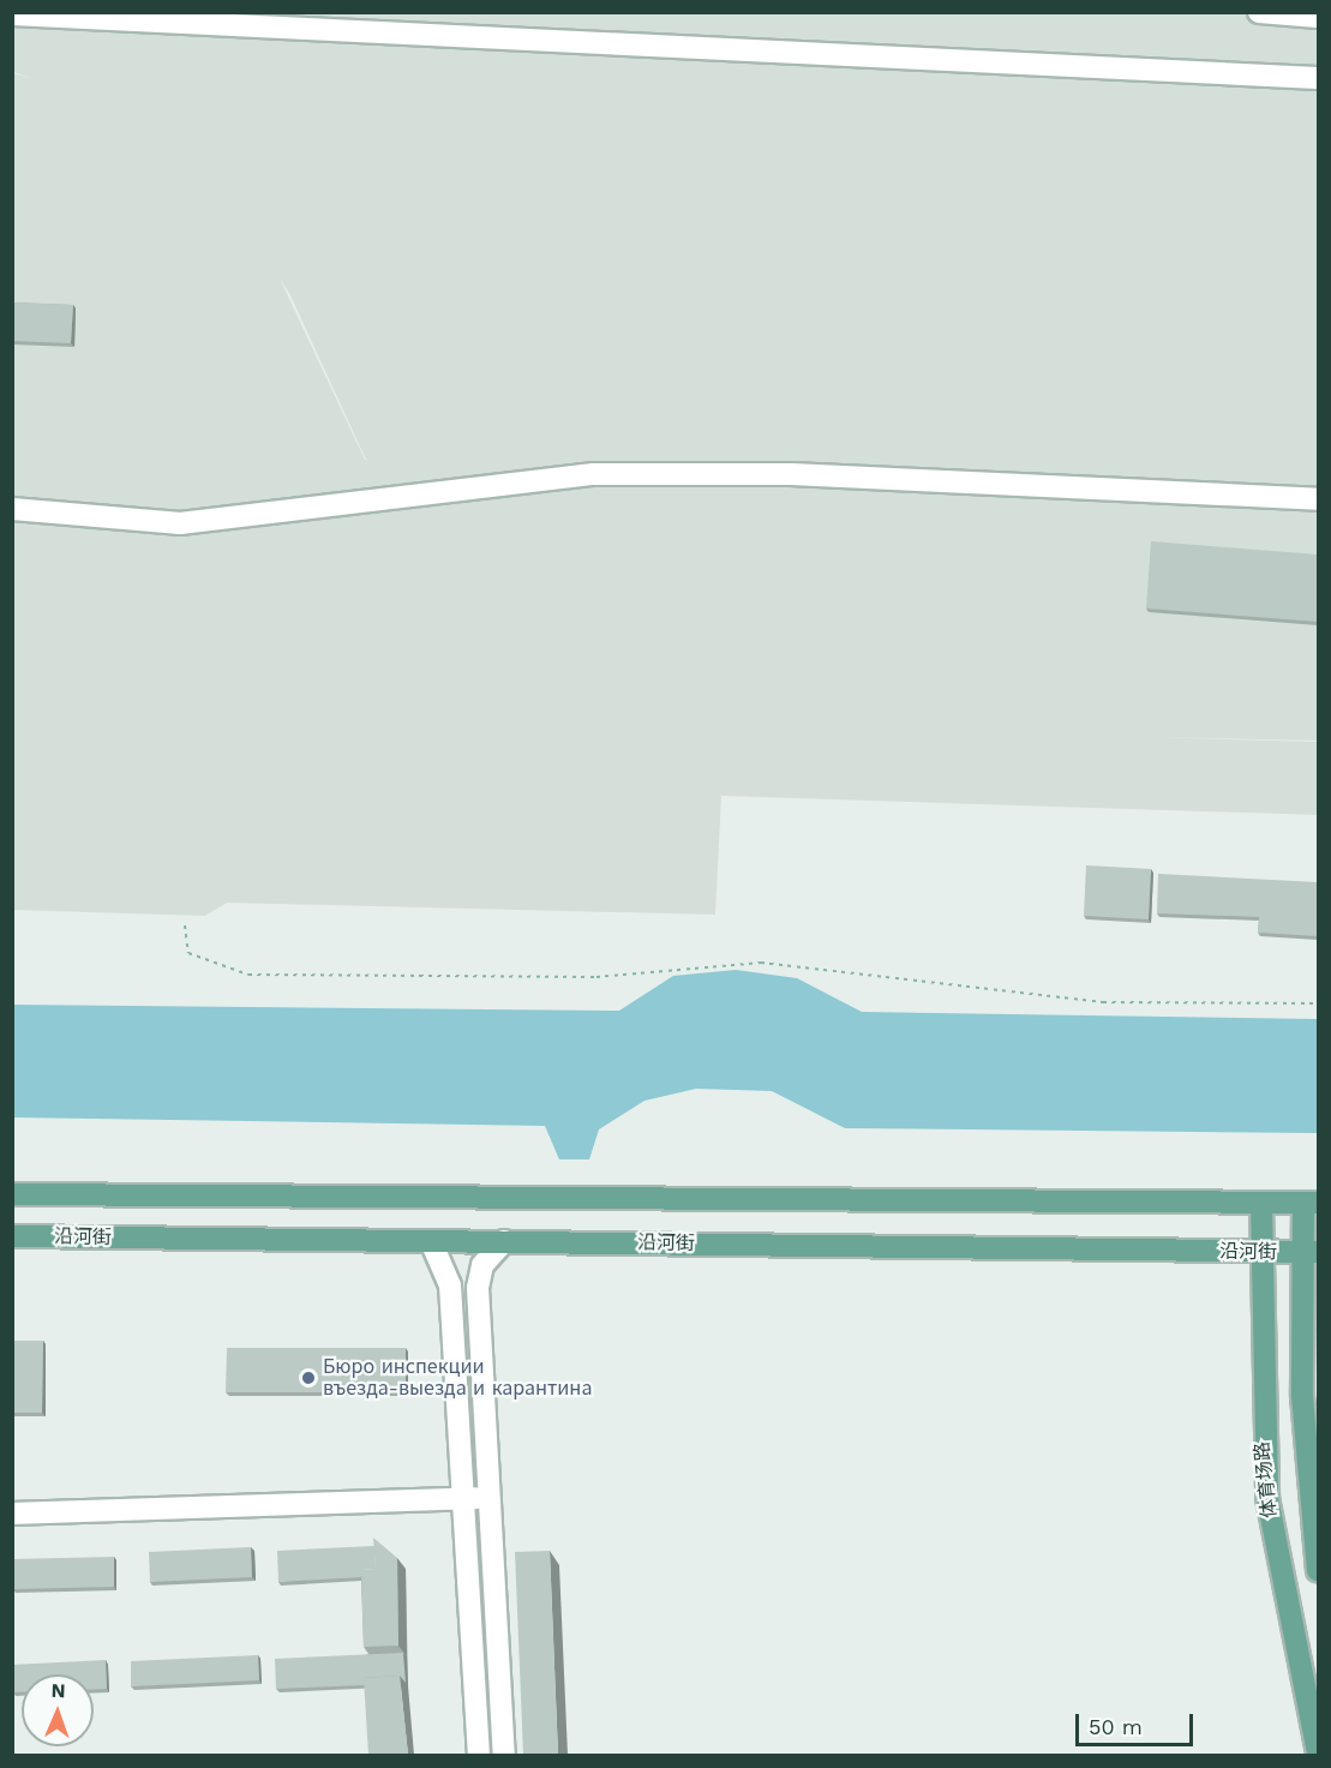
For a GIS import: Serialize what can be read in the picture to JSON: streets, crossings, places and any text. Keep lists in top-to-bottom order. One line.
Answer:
{"streets":{"main road":["沿河街","体育场路"]},"crossings":[["沿河街","体育场路"]],"places":["Бюро инспекции въезда-выезда и карантина"],"scale_bar":"50 m","north":"top"}
